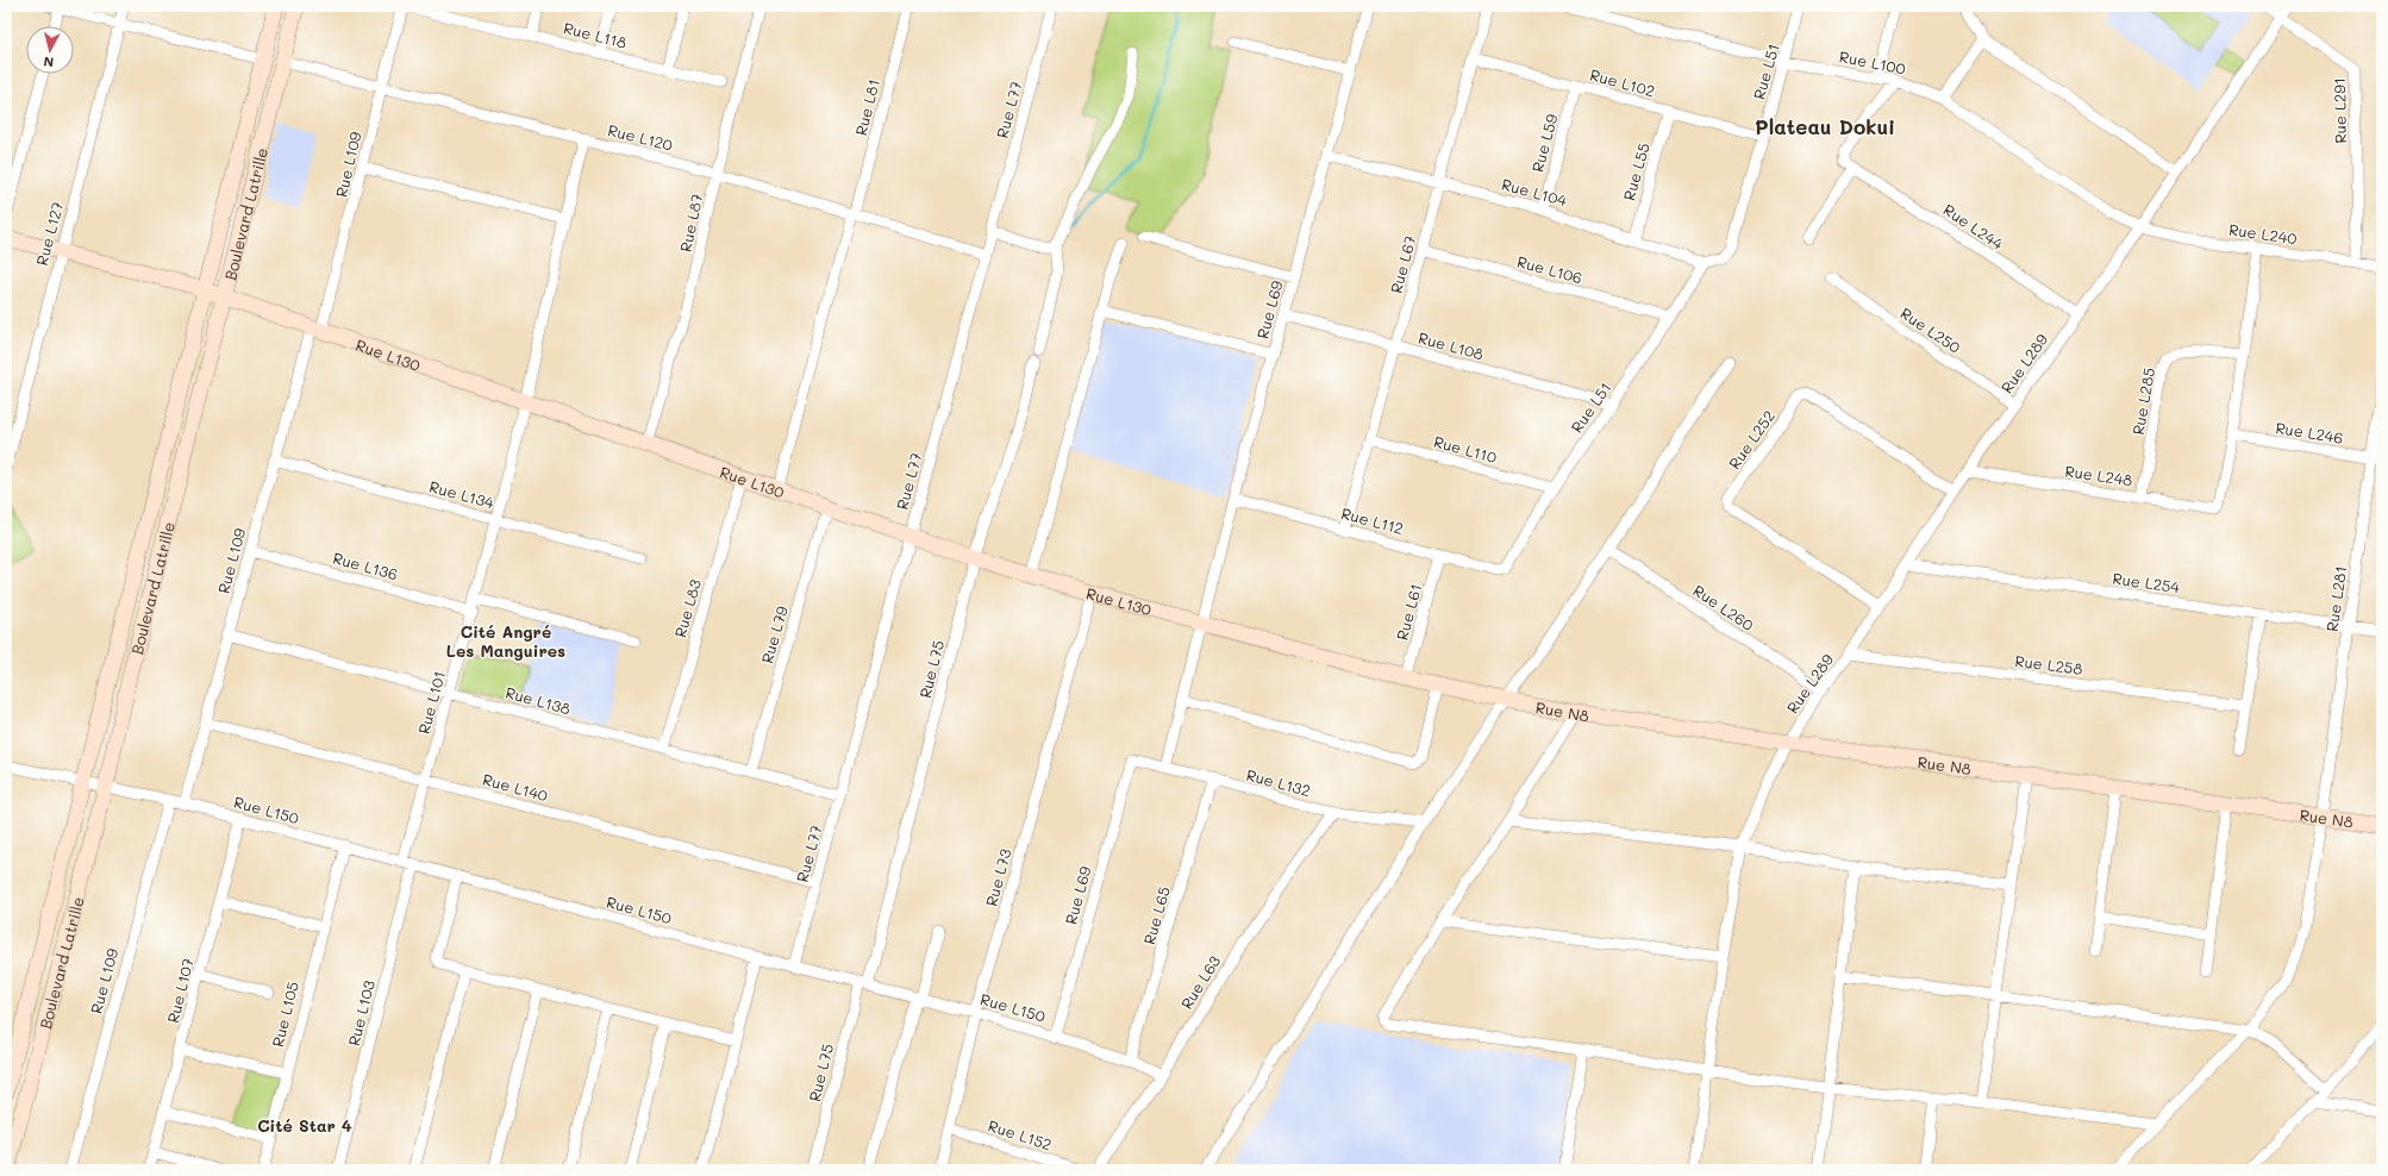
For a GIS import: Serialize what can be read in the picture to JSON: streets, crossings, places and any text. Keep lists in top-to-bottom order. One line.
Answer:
{"streets":{"street":["Rue L118","Rue L100","Rue L51","Rue L102","Rue L81","Rue L77","Rue L291","Rue L120","Rue L59","Rue L109","Rue L55","Rue L104","Boulevard Latrille","Rue L87","Rue L244","Rue L127","Rue L240","Rue L67","Rue L106","Rue L69","Rue L250","Rue L108","Rue L130","Rue L289","Rue L285","Rue L246","Rue L252","Rue L110","Rue L248","Rue L134","Rue L112","Rue L136","Rue L254","Rue L281","Rue L260","Rue L83","Rue L61","Rue L79","Rue L258","Rue L75","Rue L138","Rue L101","Rue N8","Rue L132","Rue L140","Rue L150","Rue L73","Rue L65","Rue L63","Rue L107","Rue L103","Rue L105","Rue L152"]},"crossings":[["Rue L118","Rue L109"],["Rue L100","Rue L51"],["Rue L100","Rue L240"],["Rue L100","Rue L289"],["Rue L51","Rue L102"],["Rue L51","Rue L104"],["Rue L51","Rue L106"],["Rue L51","Rue L108"],["Rue L51","Rue L110"],["Rue L51","Rue L112"],["Rue L102","Rue L59"],["Rue L102","Rue L55"],["Rue L102","Rue L67"],["Rue L81","Rue L120"],["Rue L81","Rue L130"],["Rue L77","Rue L120"],["Rue L77","Rue L130"],["Rue L77","Rue L138"],["Rue L77","Rue L140"],["Rue L77","Rue L150"],["Rue L291","Rue L240"],["Rue L291","Rue L289"],["Rue L120","Rue L109"],["Rue L120","Boulevard Latrille"],["Rue L120","Rue L87"],["Rue L120","Rue L101"],["Rue L59","Rue L104"],["Rue L109","Rue L130"],["Rue L109","Rue L134"],["Rue L109","Rue L136"],["Rue L109","Rue L138"],["Rue L109","Rue L140"],["Rue L109","Rue L150"],["Rue L55","Rue L104"],["Rue L104","Rue L67"],["Rue L104","Rue L69"],["Boulevard Latrille","Rue L130"],["Boulevard Latrille","Rue L150"],["Rue L87","Rue L130"],["Rue L244","Rue L289"],["Rue L127","Rue L130"],["Rue L240","Rue L289"],["Rue L67","Rue L106"],["Rue L67","Rue L108"],["Rue L67","Rue L110"],["Rue L67","Rue L112"],["Rue L69","Rue L108"],["Rue L69","Rue L130"],["Rue L69","Rue L112"],["Rue L69","Rue L132"],["Rue L69","Rue L150"],["Rue L250","Rue L289"],["Rue L130","Rue L83"],["Rue L130","Rue L61"],["Rue L130","Rue L79"],["Rue L130","Rue L75"],["Rue L130","Rue L101"],["Rue L130","Rue N8"],["Rue L130","Rue L73"],["Rue L289","Rue L252"],["Rue L289","Rue L248"],["Rue L289","Rue L254"],["Rue L289","Rue L260"],["Rue L289","Rue L258"],["Rue L289","Rue N8"],["Rue L285","Rue L248"],["Rue L246","Rue L248"],["Rue L246","Rue L281"],["Rue L134","Rue L101"],["Rue L112","Rue L61"],["Rue L136","Rue L101"],["Rue L254","Rue L281"],["Rue L281","Rue N8"],["Rue L83","Rue L138"],["Rue L79","Rue L138"],["Rue L75","Rue L150"],["Rue L138","Rue L101"],["Rue L101","Rue L140"],["Rue L101","Rue L150"],["Rue L132","Rue L65"],["Rue L132","Rue L63"],["Rue L150","Rue L73"],["Rue L150","Rue L65"],["Rue L150","Rue L63"],["Rue L150","Rue L107"],["Rue L150","Rue L103"],["Rue L150","Rue L105"],["Rue L73","Rue L152"]],"districts":["Plateau Dokui","Cité Angré Les Manguires","Cité Star 4"],"north":"bottom"}
